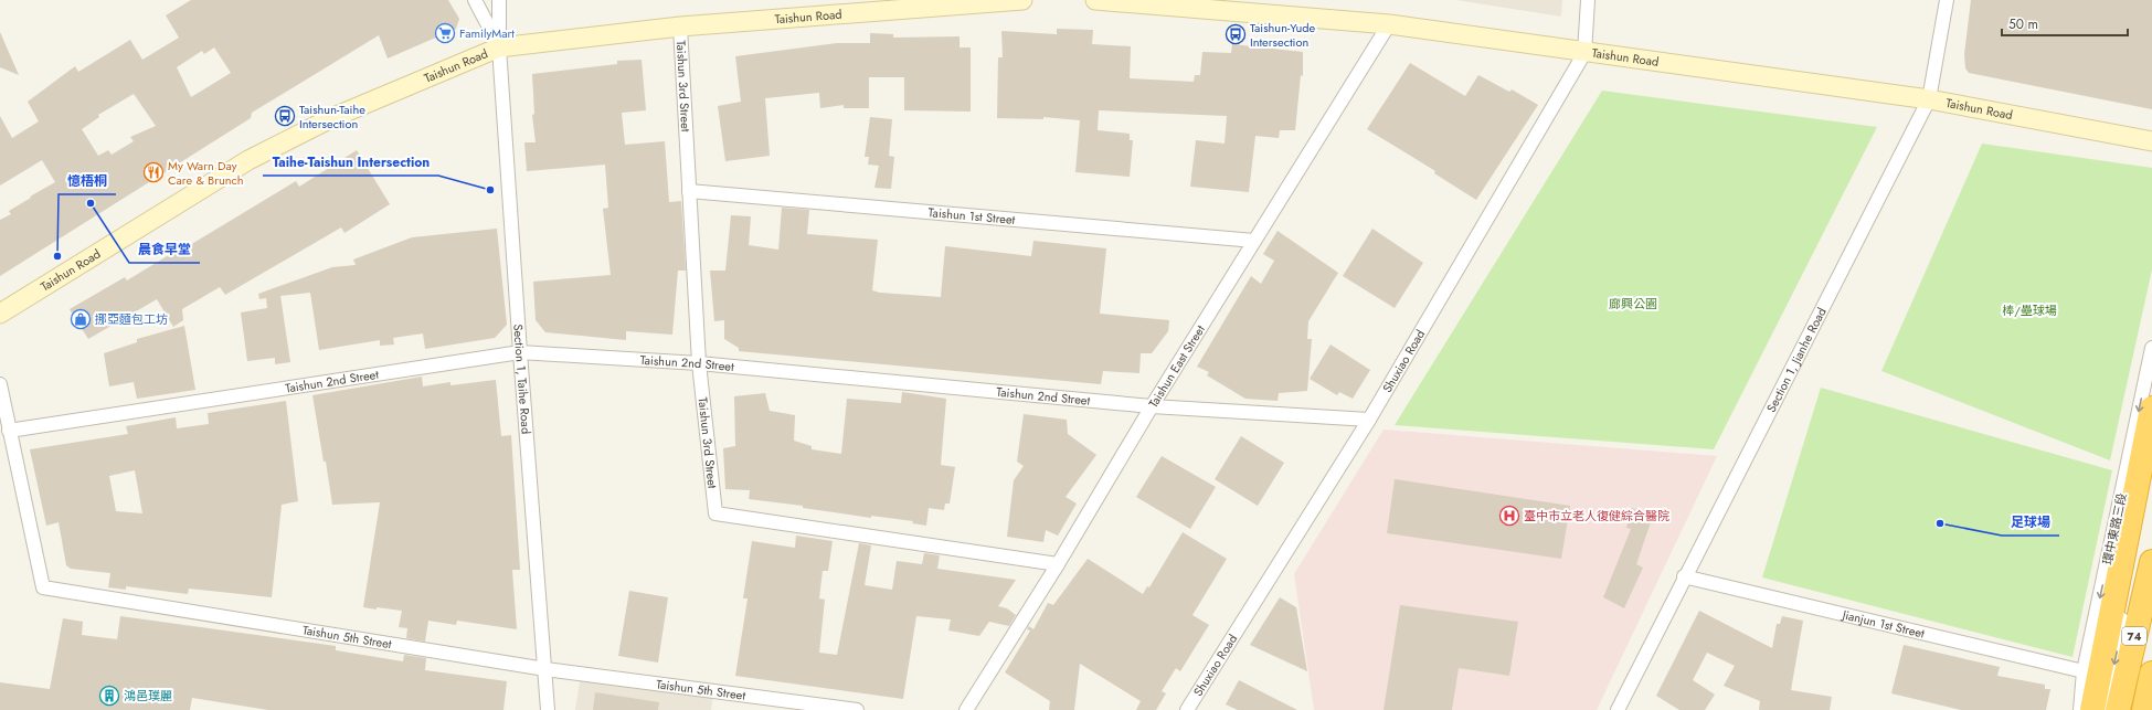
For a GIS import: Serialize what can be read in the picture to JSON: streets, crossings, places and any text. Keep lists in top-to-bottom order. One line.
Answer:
{"streets":{"highway":["74"],"street":["Taishun Road","Taishun 3rd Street","Taishun 1st Street","Section 1, Jianhe Road","Shuxiao Road","Taishun 2nd Street","Taishun East Street","Section 1, Taihe Road","環中東路三段","Jianjun 1st Street","Taishun 5th Street"]},"crossings":[["Taishun Road","Taishun 3rd Street"],["Taishun Road","Section 1, Jianhe Road"],["Taishun Road","Shuxiao Road"],["Taishun Road","Taishun East Street"],["Taishun Road","Section 1, Taihe Road"],["Taishun 3rd Street","Taishun 1st Street"],["Taishun 3rd Street","Taishun 2nd Street"],["Taishun 3rd Street","Taishun East Street"],["Taishun 1st Street","Taishun East Street"],["Section 1, Jianhe Road","Jianjun 1st Street"],["Shuxiao Road","Taishun 2nd Street"],["Taishun 2nd Street","Taishun East Street"],["Taishun 2nd Street","Section 1, Taihe Road"],["Taishun 2nd Street","Taishun 5th Street"],["Section 1, Taihe Road","Taishun 5th Street"],["環中東路三段","Jianjun 1st Street"]],"parks":["廊興公園","棒/壘球場"],"places":{"supermarket":["FamilyMart"],"bus stop":["Taishun-Yude Intersection","Taishun-Taihe Intersection"],"restaurant":["My Warn Day Care & Brunch"],"other":["Taihe-Taishun Intersection","晨食早堂","憶梧桐","足球場"],"shop":["挪亞麵包工坊"],"hospital":["臺中市立老人復健綜合醫院"],"building":["鴻邑璞麗"]},"scale_bar":"50 m"}
